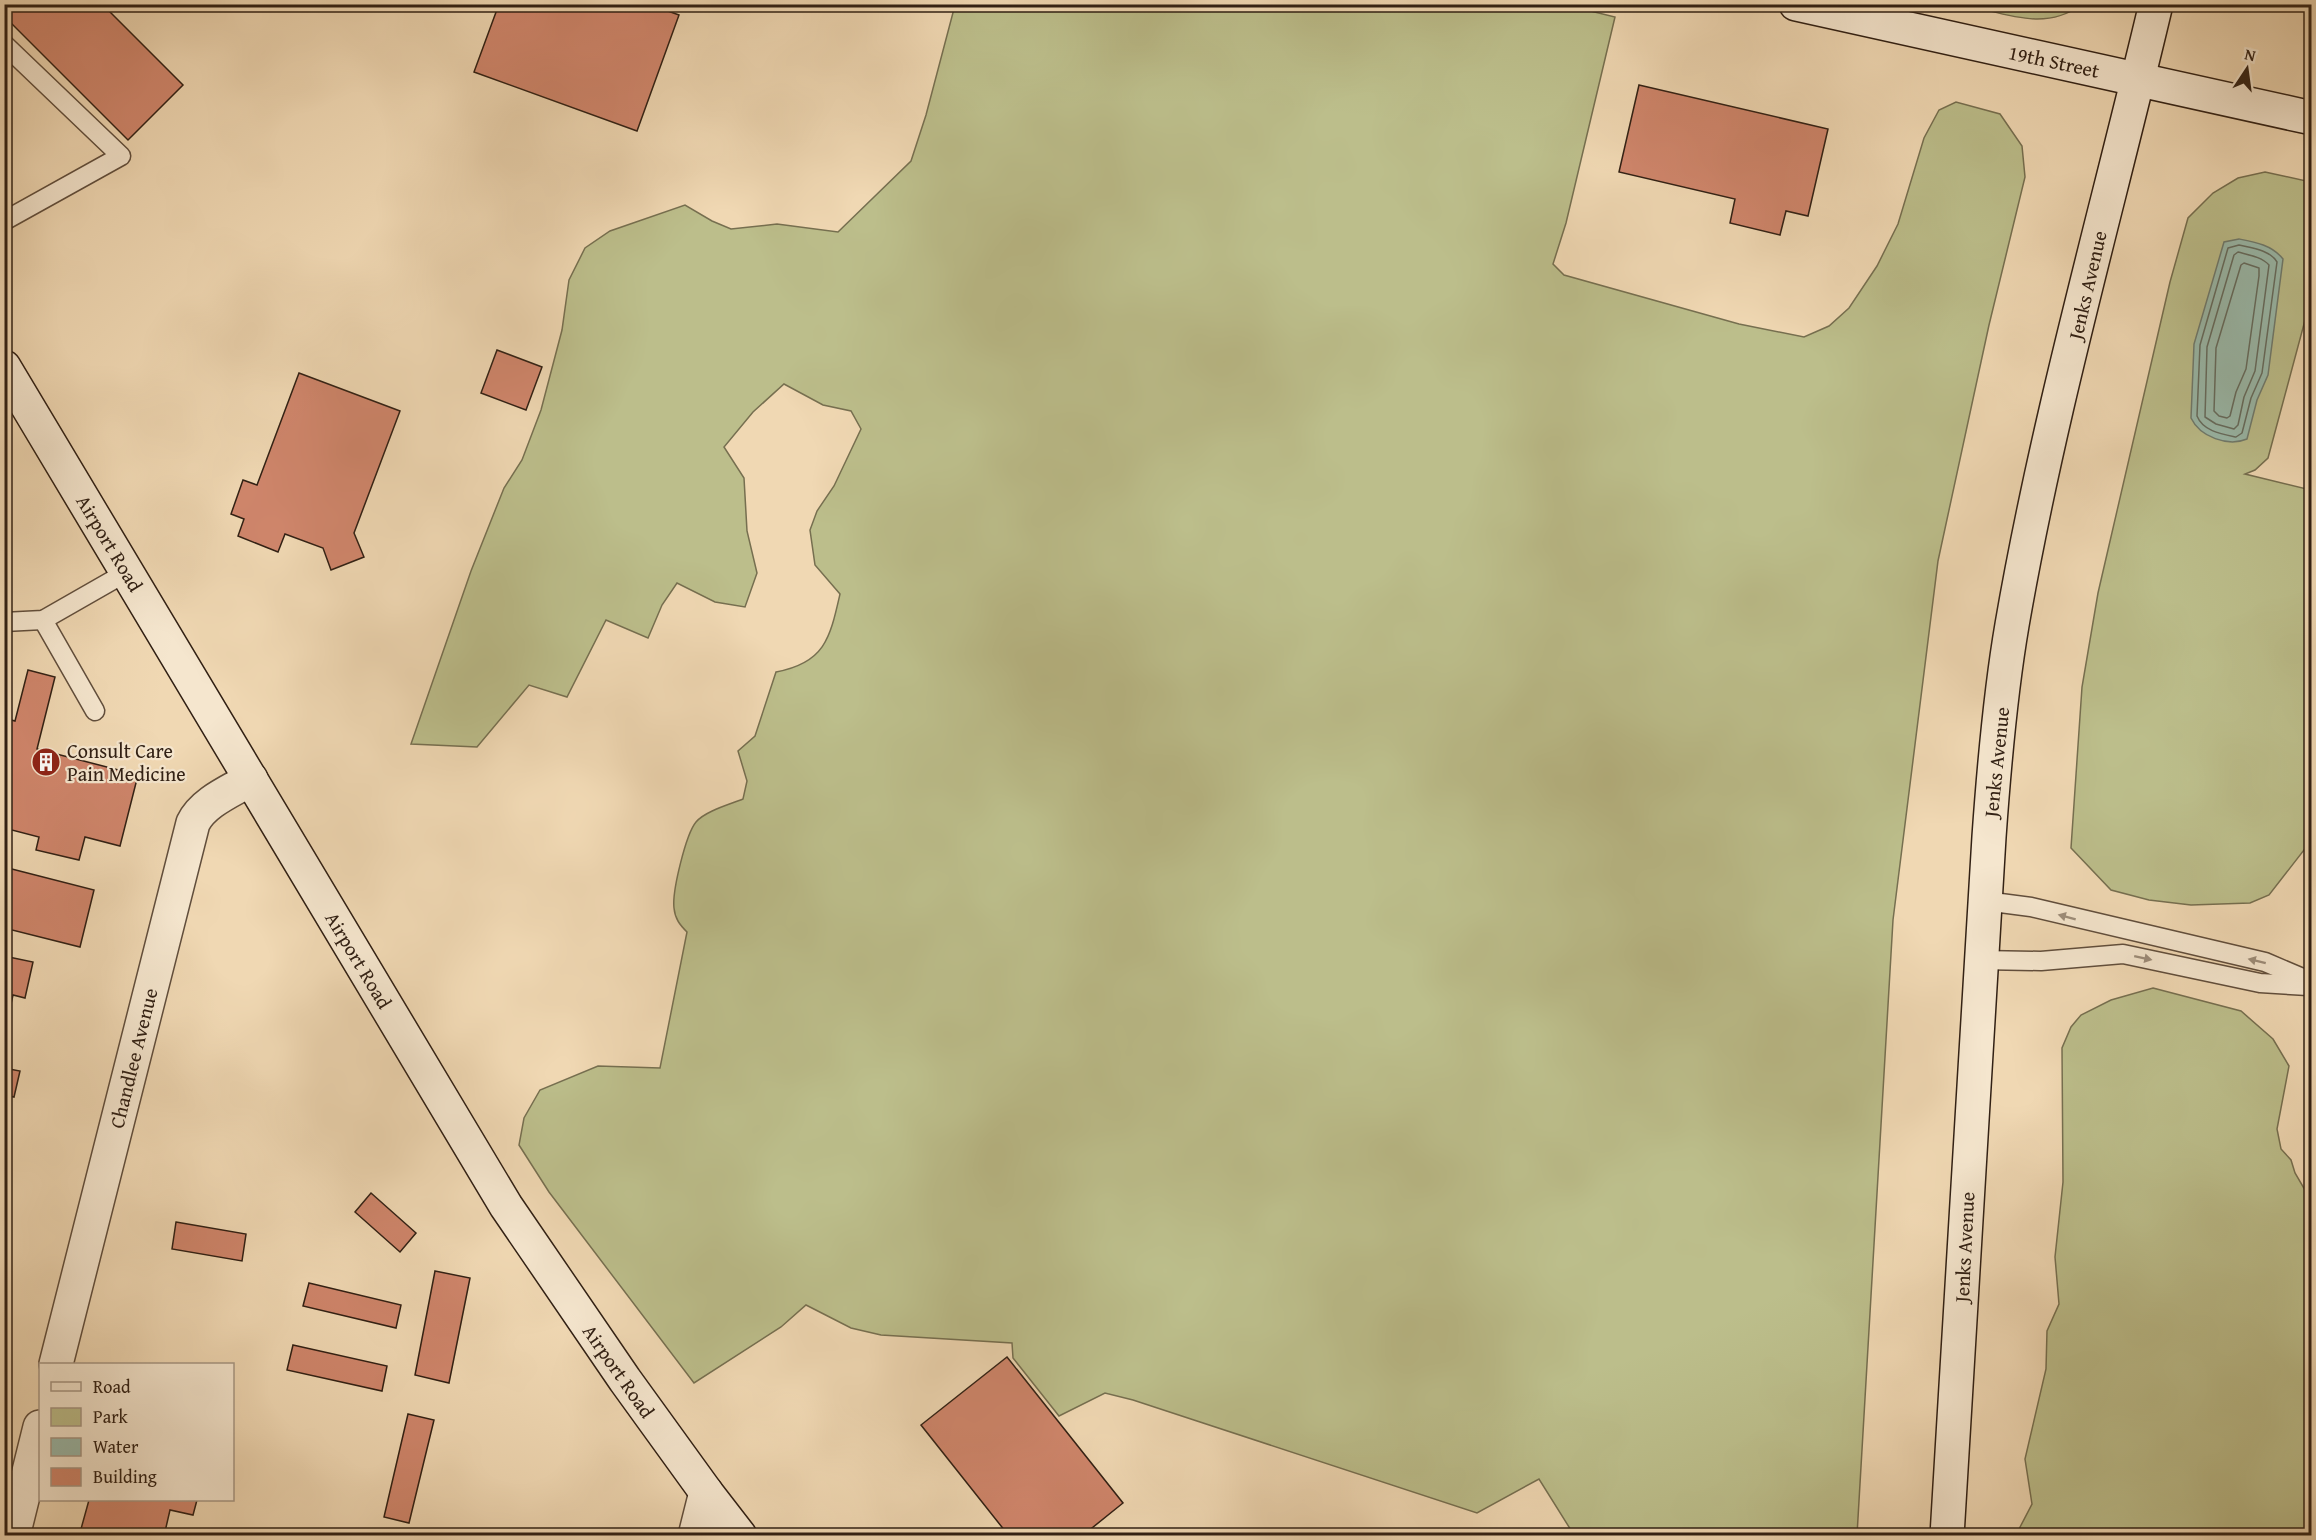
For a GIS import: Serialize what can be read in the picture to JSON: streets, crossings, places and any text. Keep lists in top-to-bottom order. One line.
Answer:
{"streets":{"street":["19th Street","Jenks Avenue","Airport Road","Chandlee Avenue"]},"crossings":[["19th Street","Jenks Avenue"],["Airport Road","Chandlee Avenue"]],"places":{"building":["Consult Care Pain Medicine"]},"legend":["Road","Park","Water","Building"],"north":"top"}
